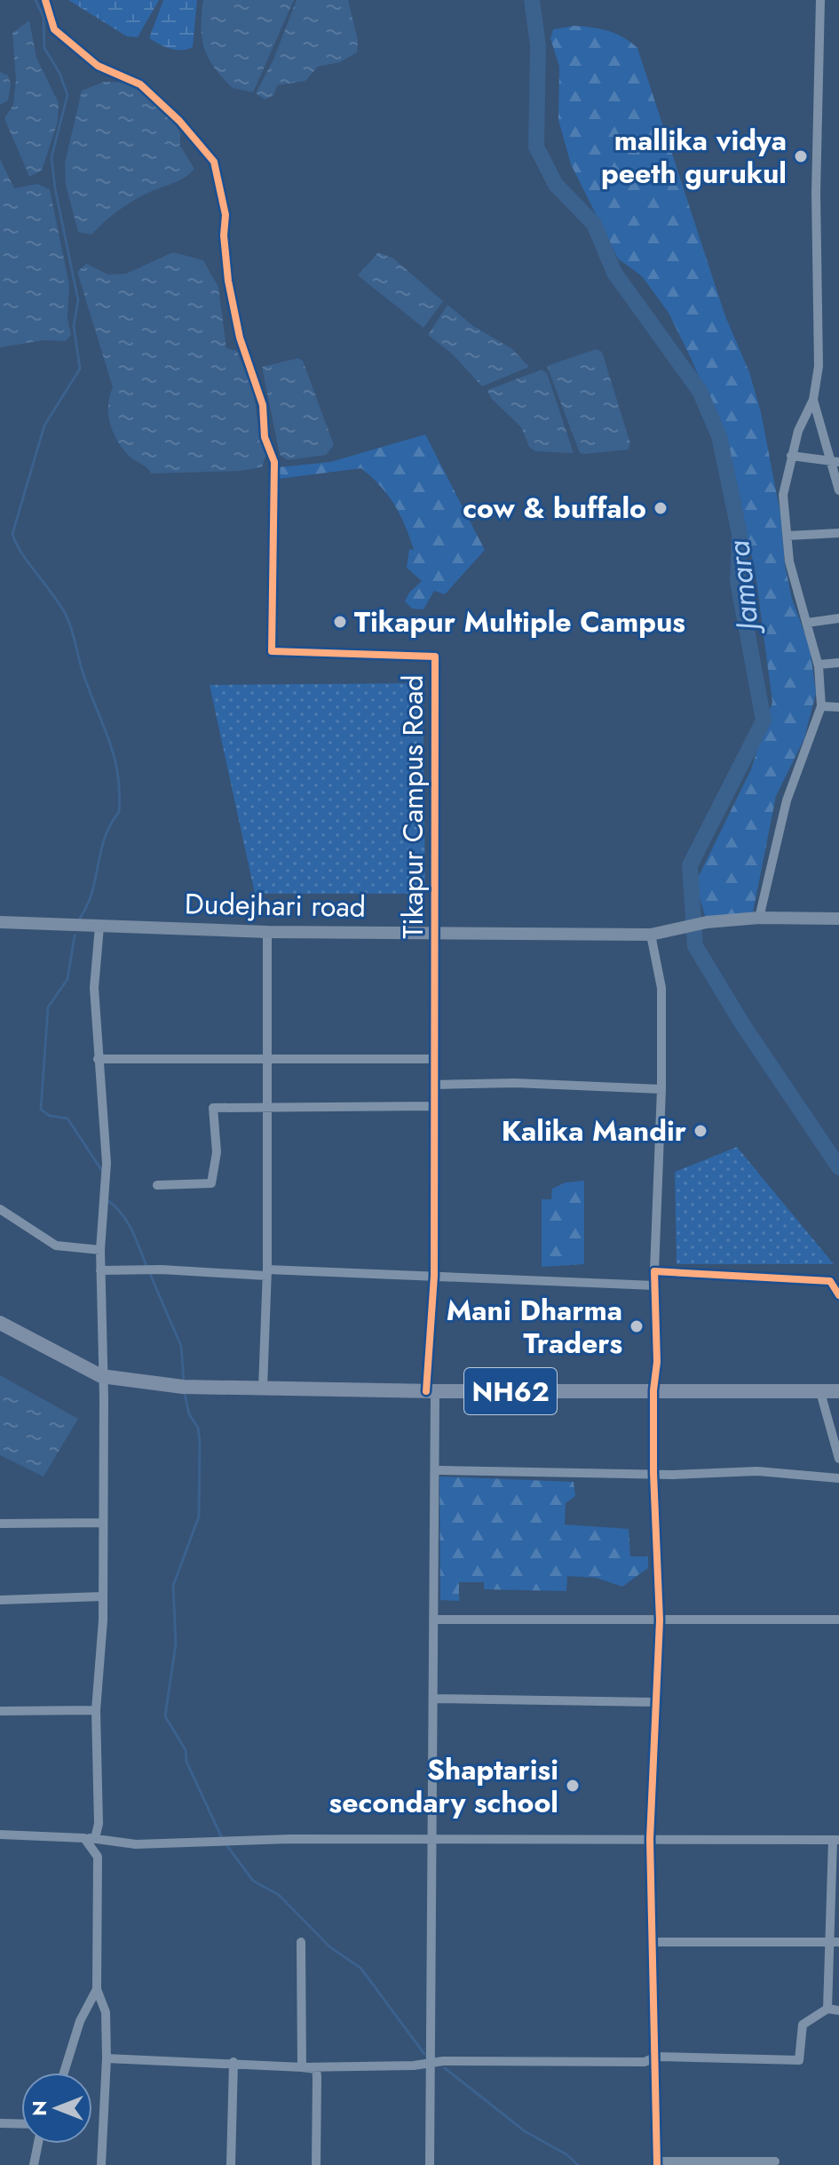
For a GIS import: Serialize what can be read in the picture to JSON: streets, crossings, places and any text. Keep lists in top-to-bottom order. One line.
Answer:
{"streets":{"main road":["NH62"],"street":["Tikapur Campus Road","Dudejhari road"]},"crossings":[["Tikapur Campus Road","Dudejhari road"],["Tikapur Campus Road","NH62"]],"water":["Jamara"],"places":["mallika vidya peeth gurukul","cow & buffalo","Tikapur Multiple Campus","Kalika Mandir","Mani Dharma Traders","Shaptarisi secondary school"],"north":"left"}
